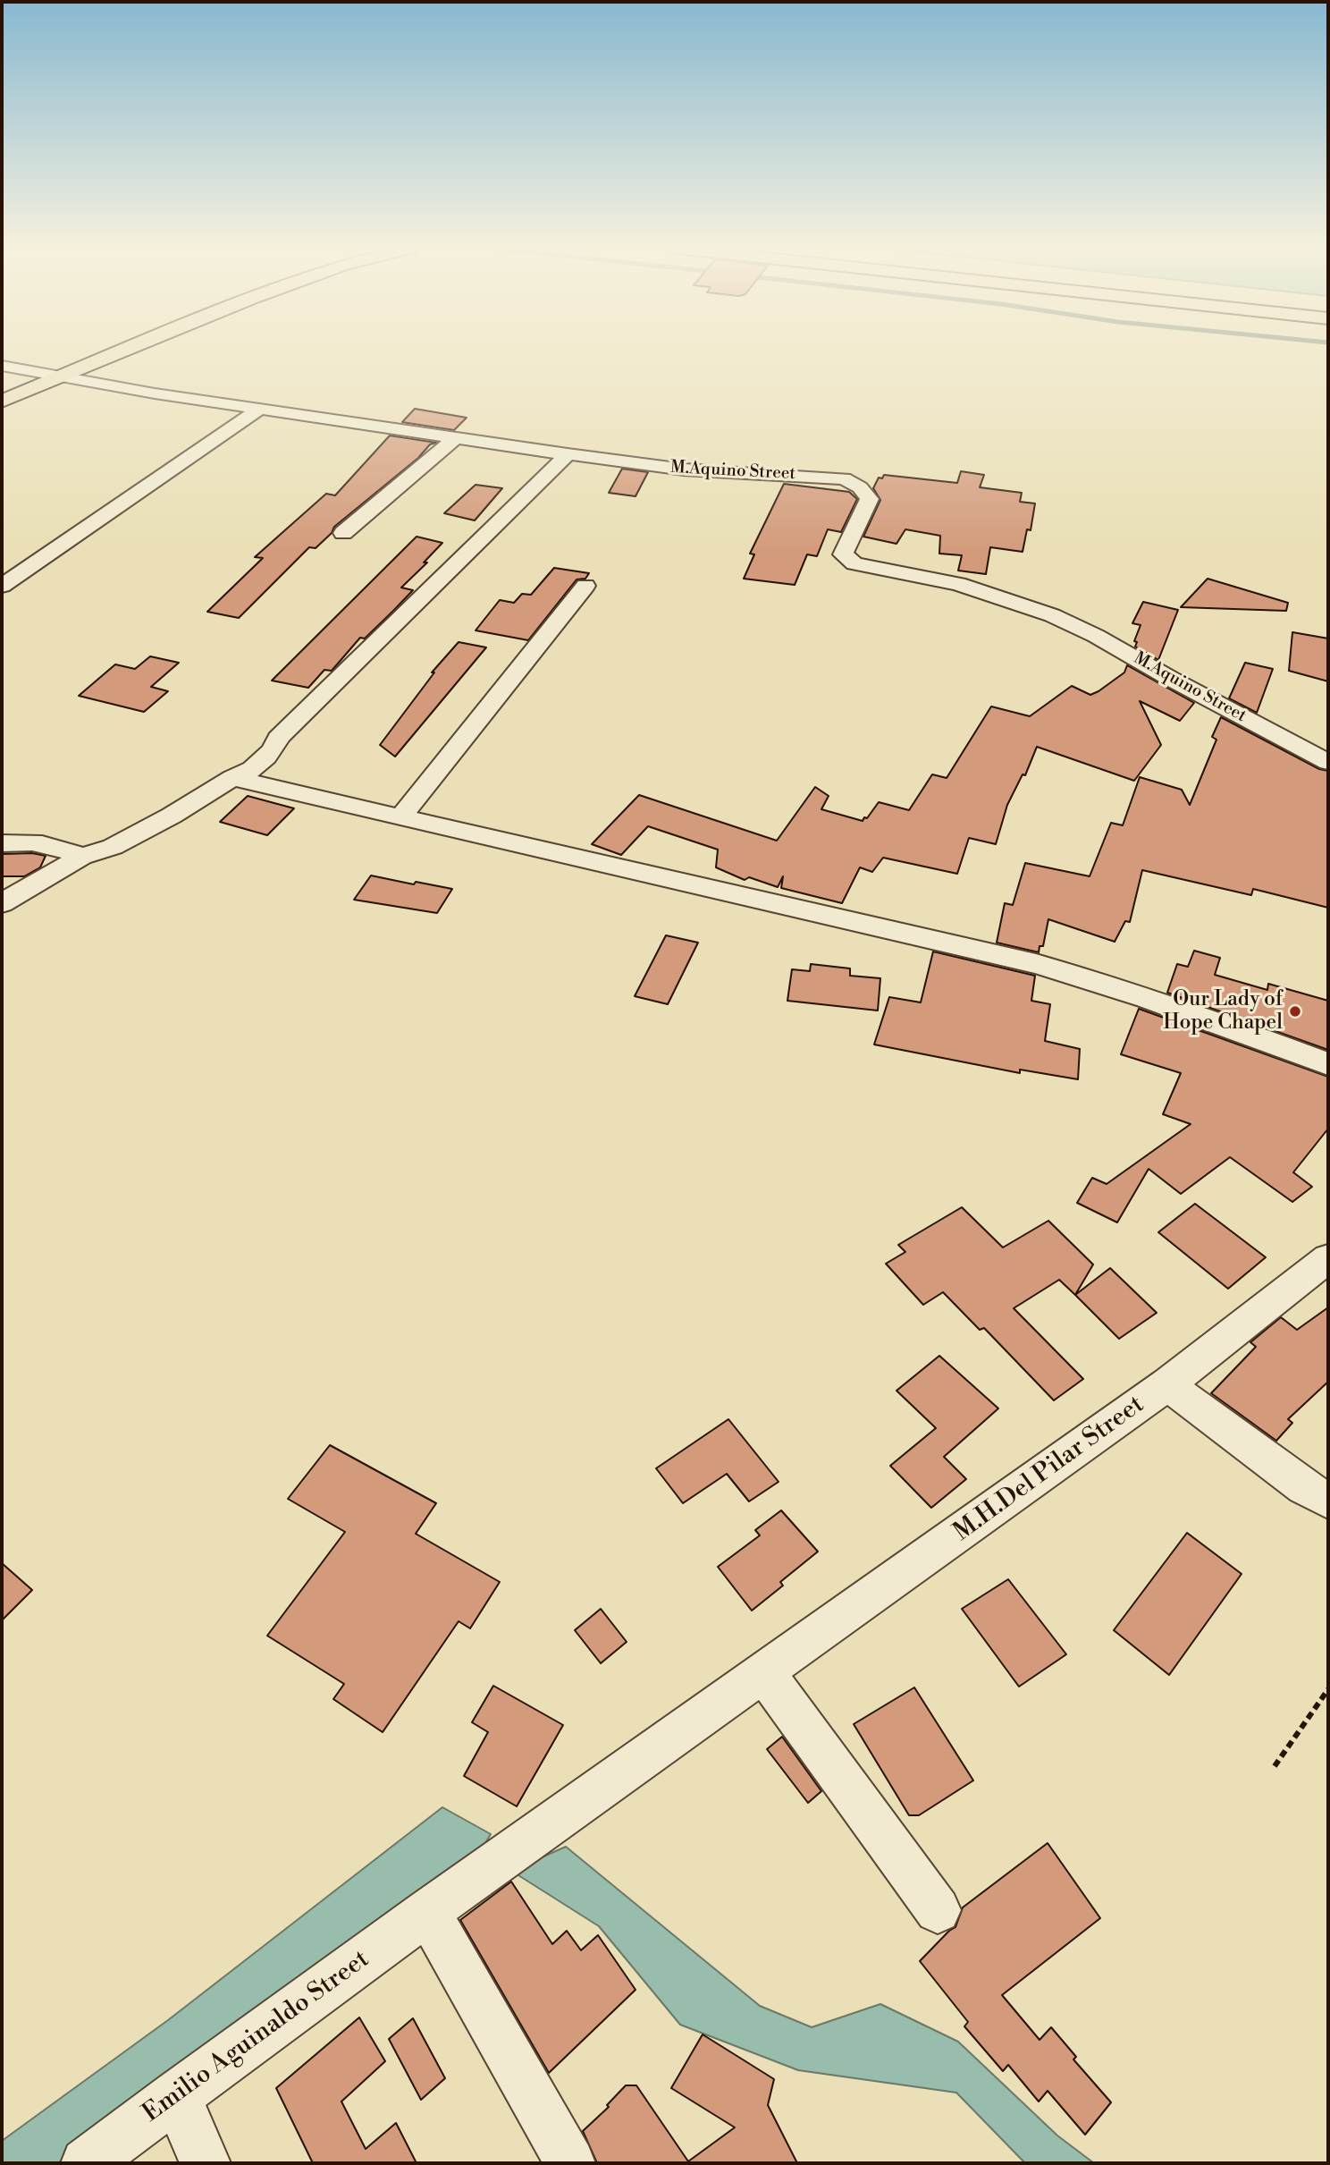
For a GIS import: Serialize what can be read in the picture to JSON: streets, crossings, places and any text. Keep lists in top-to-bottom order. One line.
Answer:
{"streets":{"street":["M.Aquino Street","M.H.Del Pilar Street","Emilio Aguinaldo Street"]},"crossings":[["M.H.Del Pilar Street","Emilio Aguinaldo Street"]],"places":["Our Lady of Hope Chapel"]}
